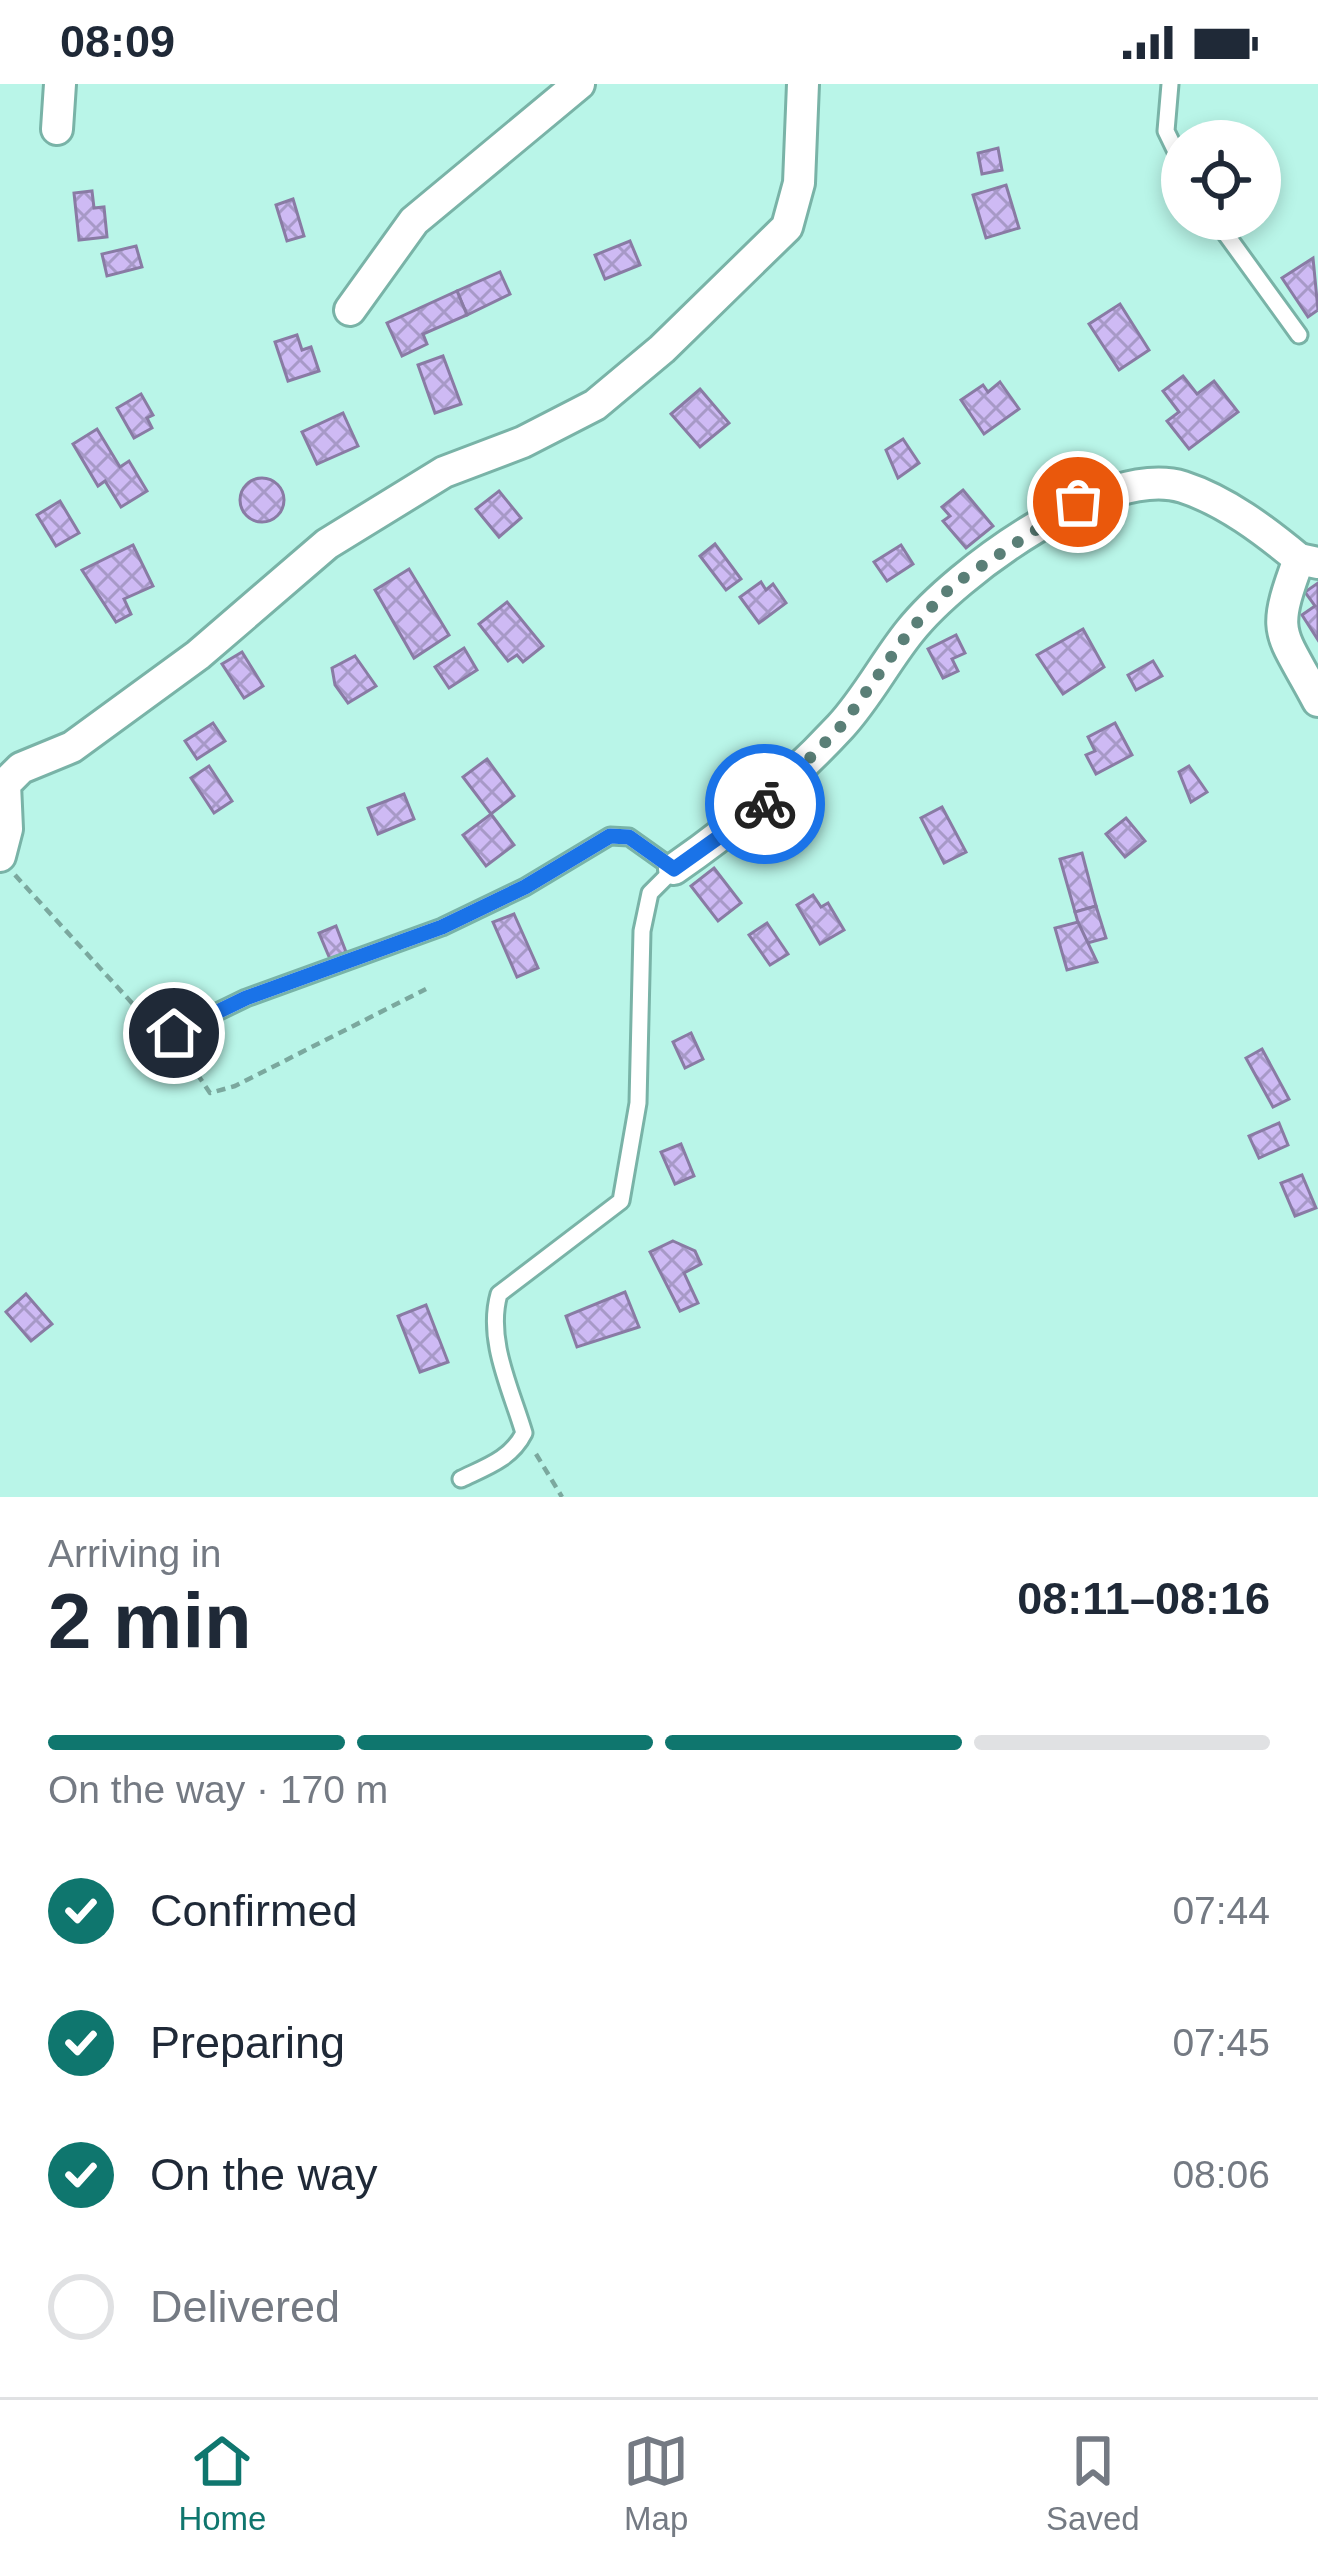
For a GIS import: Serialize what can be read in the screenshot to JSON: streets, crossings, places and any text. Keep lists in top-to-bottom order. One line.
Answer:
{"page":{"status":"08:09","heading":["2 min","Arriving in","08:11–08:16"],"bar":"On the way · 170 m","list":[["Confirmed","07:44"],["Preparing","07:45"],["On the way","08:06"],"Delivered"],"tabs":["Home","Map","Saved"]}}
